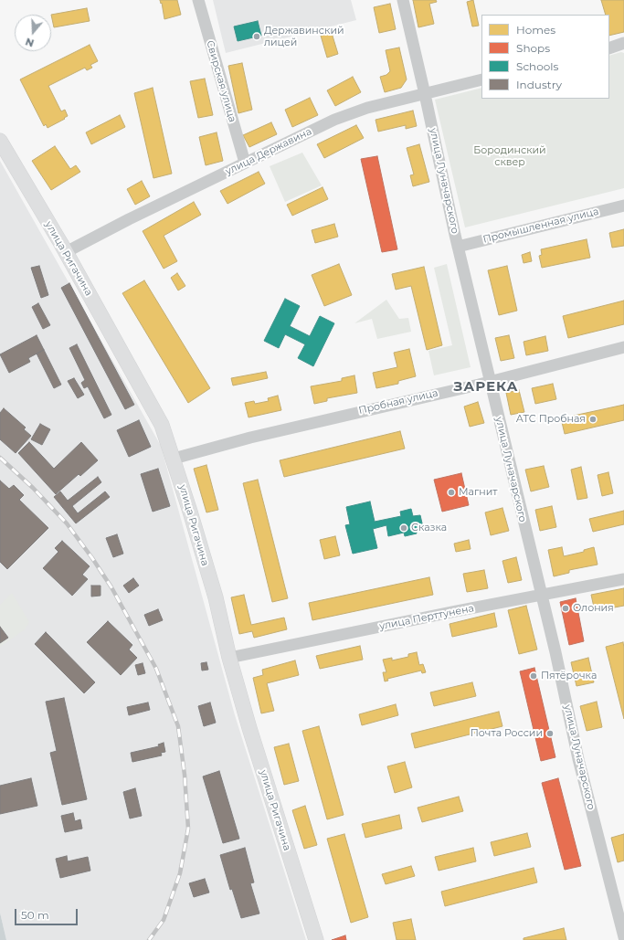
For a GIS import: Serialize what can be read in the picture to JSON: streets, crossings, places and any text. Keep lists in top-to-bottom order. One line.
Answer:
{"streets":{"main road":["улица Ригачина"],"street":["Свирская улица","улица Державина","улица Луначарского","Промышленная улица","Пробная улица","улица Перттунена"]},"crossings":[["Свирская улица","улица Державина"],["улица Державина","улица Луначарского"],["улица Державина","улица Ригачина"],["улица Луначарского","Промышленная улица"],["улица Луначарского","Пробная улица"],["улица Луначарского","улица Перттунена"],["улица Ригачина","Пробная улица"],["улица Ригачина","улица Перттунена"]],"districts":["ЗАРЕКА"],"parks":["Бородинский сквер"],"places":["Державинский лицей","АТС Пробная","Магнит","Сказка","Олония","Пятёрочка","Почта России"],"legend":["Homes","Shops","Schools","Industry"],"scale_bar":"50 m","north":"bottom"}
